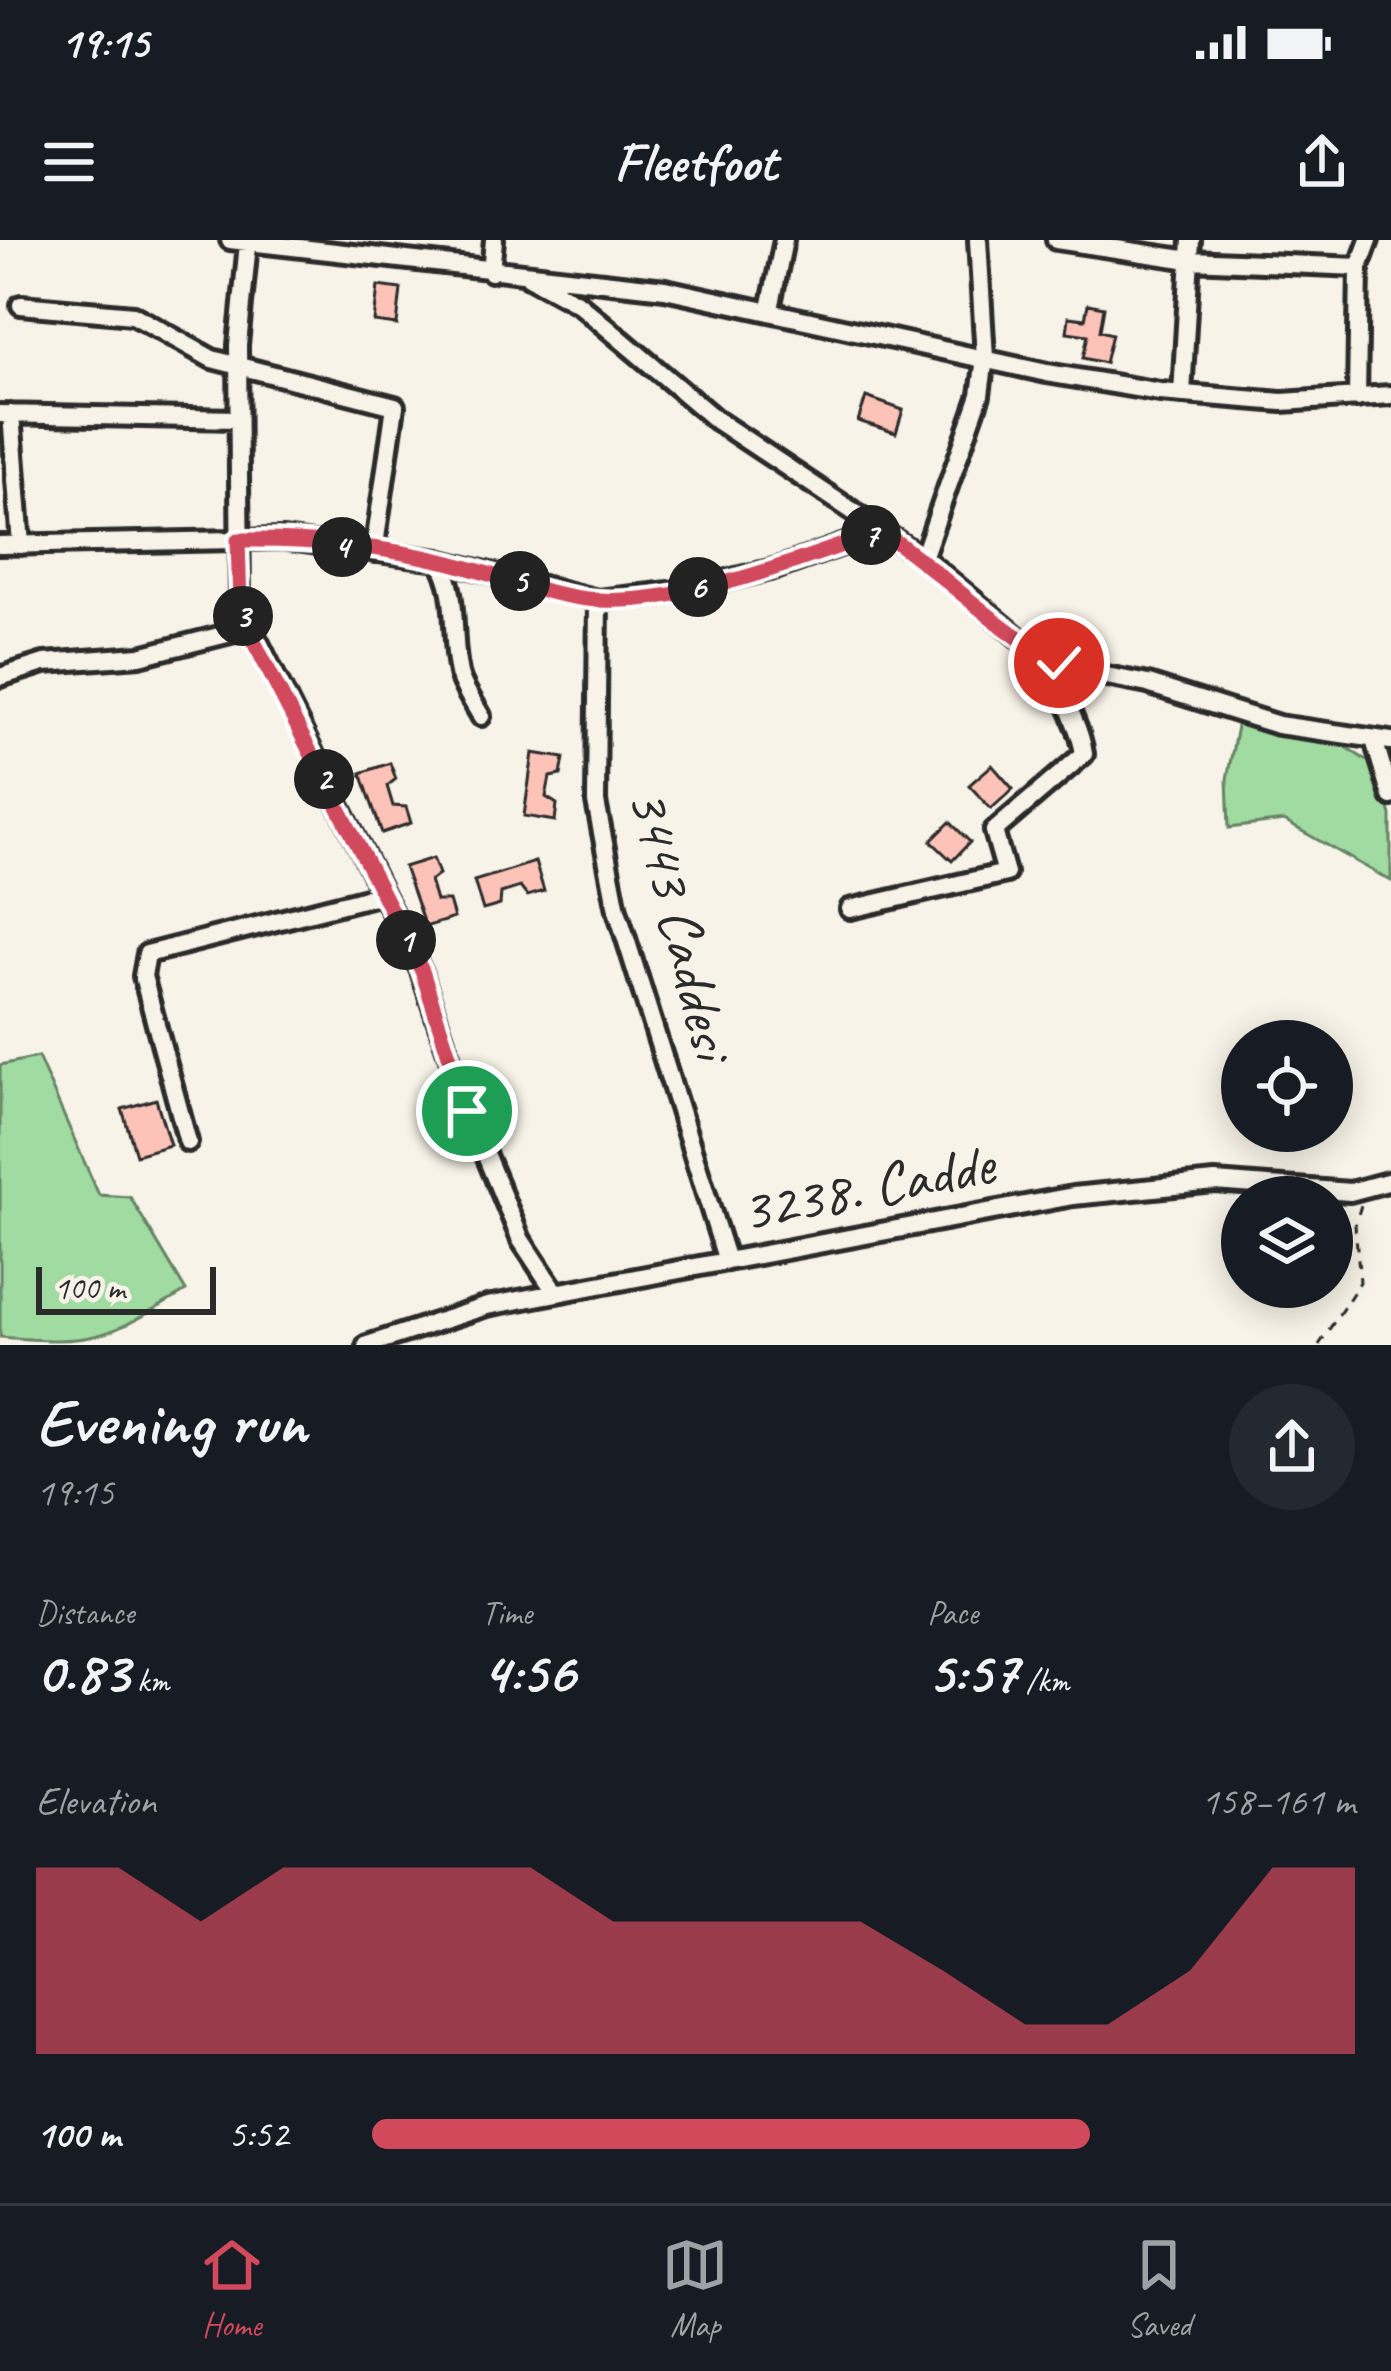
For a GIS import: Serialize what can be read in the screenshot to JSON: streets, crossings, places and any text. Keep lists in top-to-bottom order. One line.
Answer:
{"streets":{"street":["3443 Caddesi","3238. Cadde"]},"crossings":[["3443 Caddesi","3238. Cadde"]],"scale_bar":"100 m","page":{"status":"19:15","header":"Fleetfoot","pins":["7","4","5","6","3","2","1"],"scale":"100 m","heading":["Evening run","19:15"],"stats":[["Distance","0.83 km"],["Time","4:56"],["Pace","5:57 /km"]],"chart":["Elevation","158–161 m"],"list":[{"name":"100 m","note":"5:52"}],"tabs":["Home","Map","Saved"]}}
